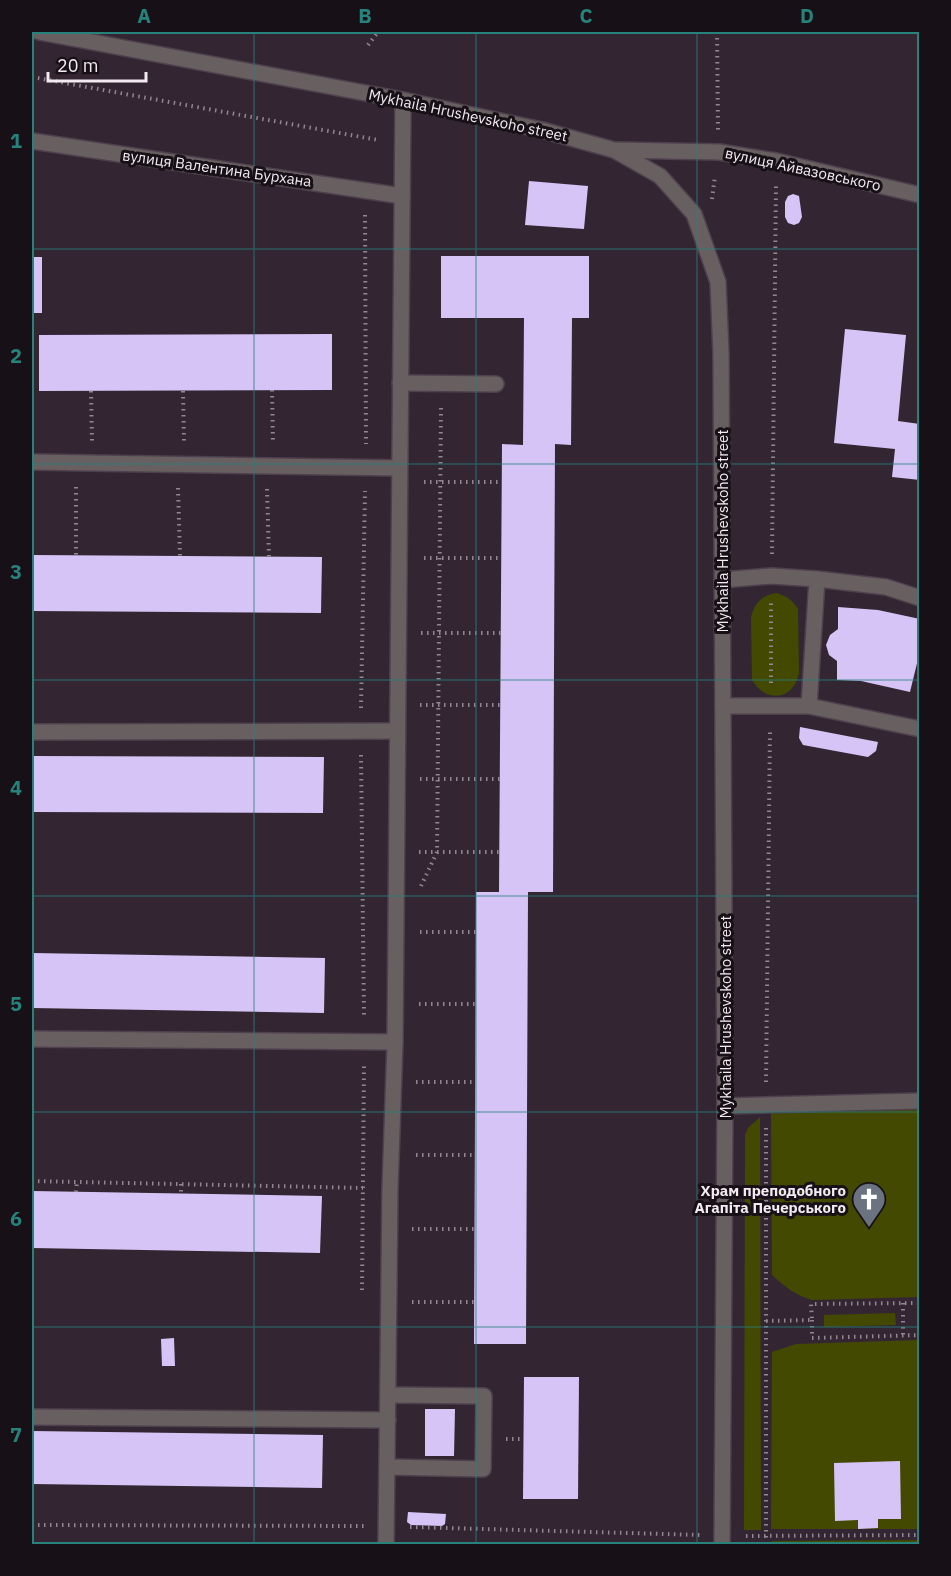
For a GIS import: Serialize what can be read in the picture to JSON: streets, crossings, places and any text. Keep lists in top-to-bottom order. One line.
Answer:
{"streets":{"street":["Mykhaila Hrushevskoho street","вулиця Валентина Бурхана","вулиця Айвазовського"]},"crossings":[["Mykhaila Hrushevskoho street","вулиця Айвазовського"]],"places":{"church":["Храм преподобного Агапіта Печерського"]},"scale_bar":"20 m","grid":{"columns":["A","B","C","D"],"rows":["1","2","3","4","5","6","7"]}}
